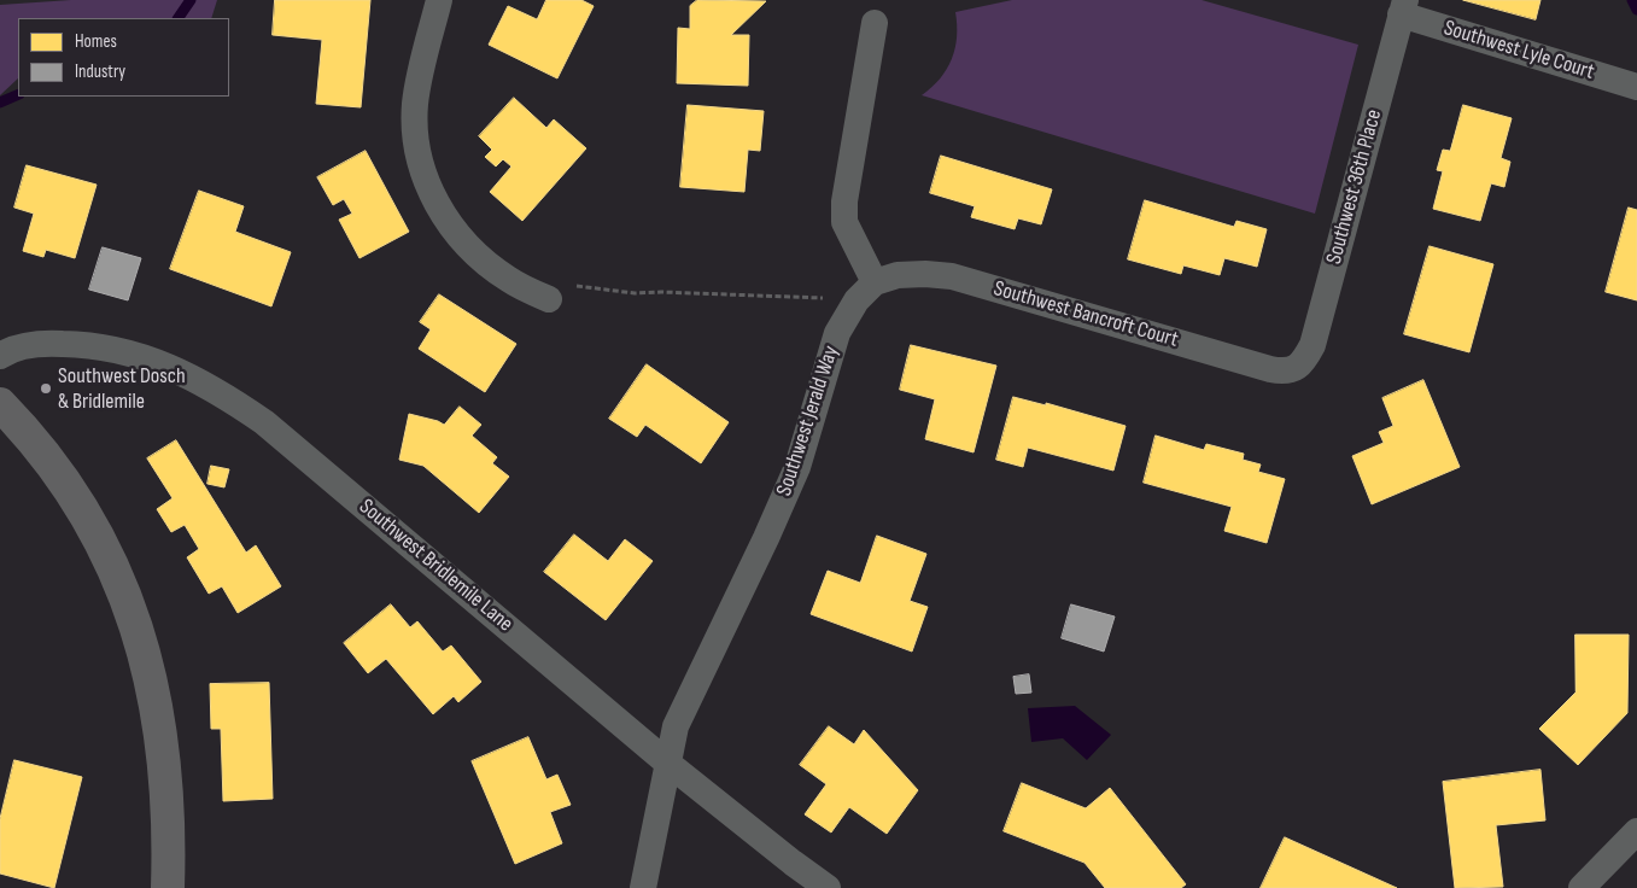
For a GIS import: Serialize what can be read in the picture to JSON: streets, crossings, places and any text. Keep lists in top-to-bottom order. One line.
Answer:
{"streets":{"street":["Southwest Lyle Court","Southwest 36th Place","Southwest Bancroft Court","Southwest Jerald Way","Southwest Bridlemile Lane"]},"crossings":[["Southwest Lyle Court","Southwest 36th Place"],["Southwest 36th Place","Southwest Bancroft Court"],["Southwest Bancroft Court","Southwest Jerald Way"],["Southwest Jerald Way","Southwest Bridlemile Lane"]],"places":["Southwest Dosch & Bridlemile"],"legend":["Homes","Industry"]}
